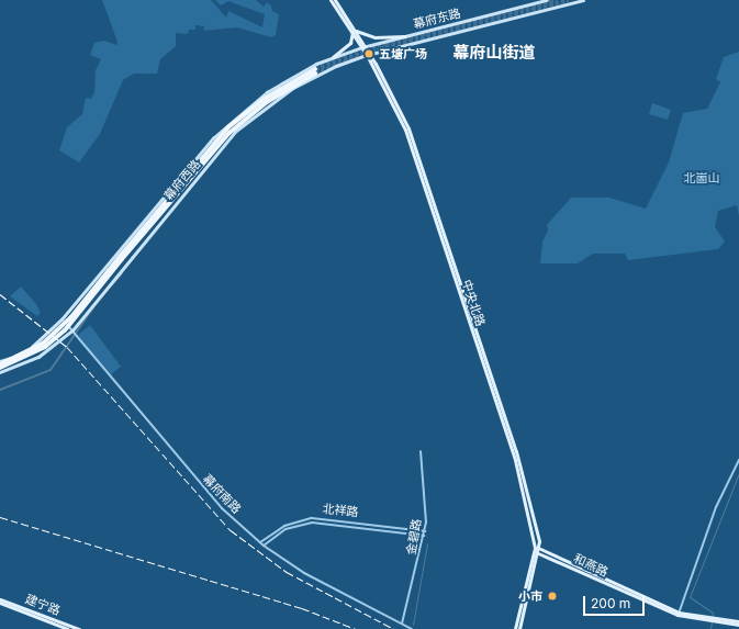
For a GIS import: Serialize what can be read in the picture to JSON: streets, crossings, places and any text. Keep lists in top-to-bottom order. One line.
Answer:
{"streets":{"highway":["幕府西路"],"main road":["幕府东路","中央北路","和燕路","建宁路"],"street":["幕府南路","北祥路","金碧路"]},"crossings":[["幕府东路","幕府西路"],["幕府东路","中央北路"],["幕府西路","中央北路"],["幕府西路","幕府南路"],["中央北路","和燕路"],["幕府南路","北祥路"],["幕府南路","金碧路"],["北祥路","金碧路"]],"districts":["幕府山街道"],"parks":["北崮山"],"places":["五塘广场","小市"],"scale_bar":"200 m"}
